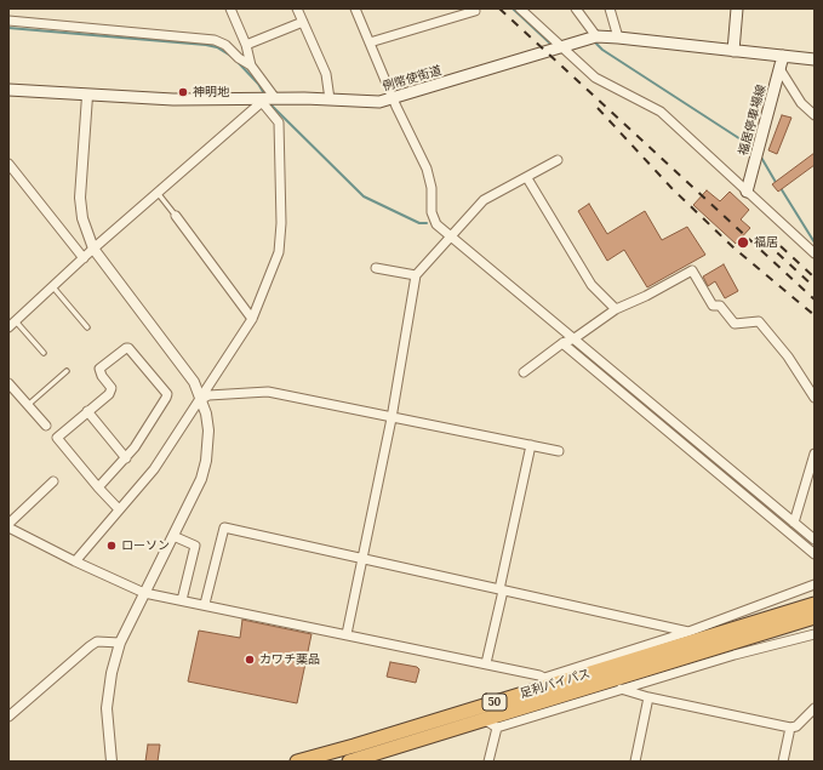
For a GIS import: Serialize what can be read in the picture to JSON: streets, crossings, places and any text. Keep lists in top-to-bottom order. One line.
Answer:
{"streets":{"highway":["足利バイパス","50"],"main road":["例幣使街道","福居停車場線"]},"crossings":[["例幣使街道","福居停車場線"]],"places":["神明地","福居","ローソン","カワチ薬品"]}
